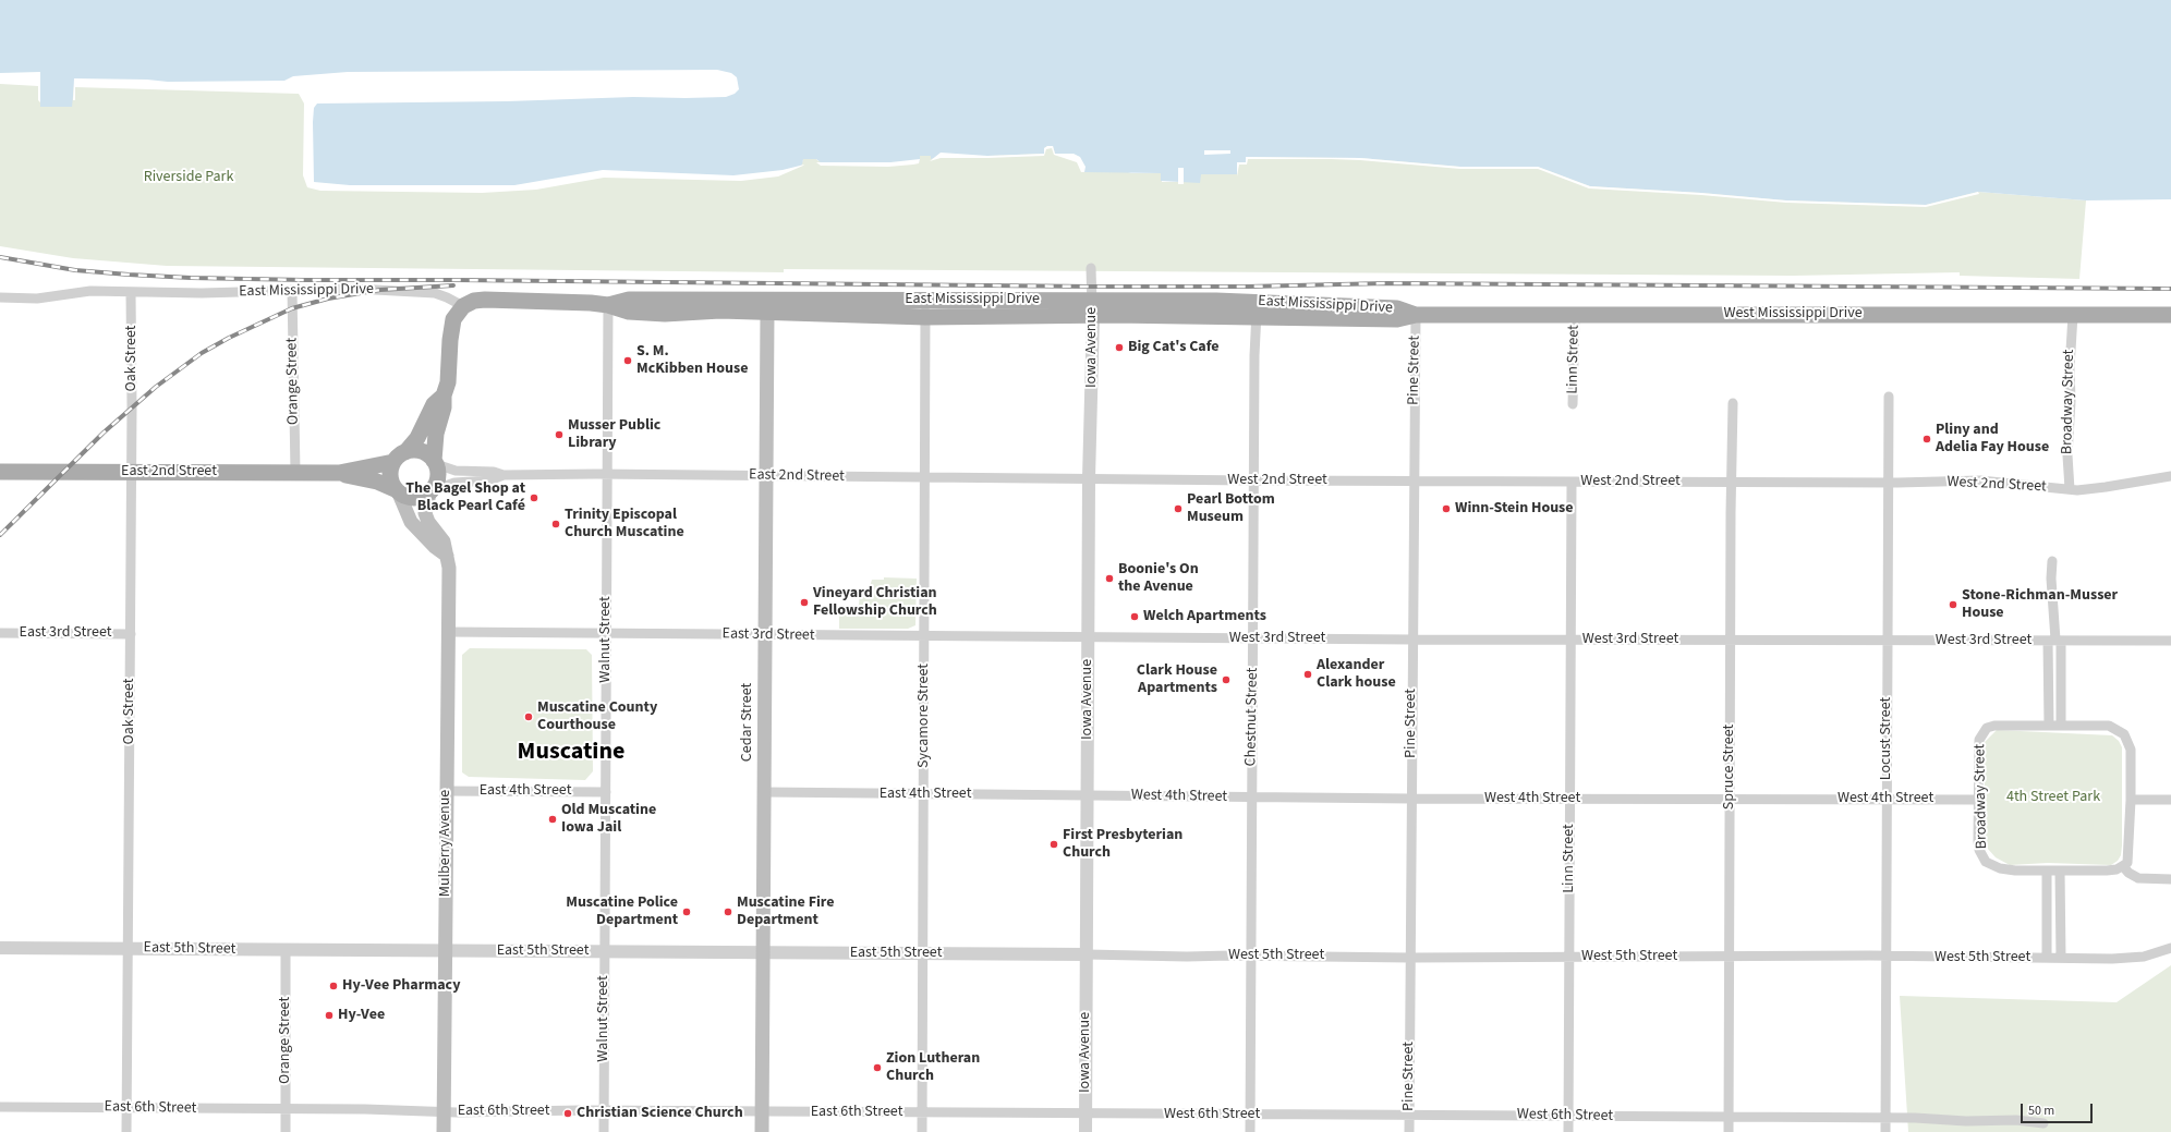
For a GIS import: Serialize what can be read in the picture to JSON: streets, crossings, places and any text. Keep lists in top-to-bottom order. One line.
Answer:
{"streets":{"main road":["East Mississippi Drive","West Mississippi Drive","East 2nd Street","Cedar Street","Mulberry Avenue"],"street":["Iowa Avenue","Oak Street","Linn Street","Pine Street","Orange Street","Broadway Street","West 2nd Street","East 3rd Street","West 3rd Street","Walnut Street","Sycamore Street","Chestnut Street","Locust Street","Spruce Street","East 4th Street","West 4th Street","East 5th Street","West 5th Street","East 6th Street","West 6th Street"]},"crossings":[["East Mississippi Drive","West Mississippi Drive"],["East Mississippi Drive","Iowa Avenue"],["East Mississippi Drive","Oak Street"],["East Mississippi Drive","Pine Street"],["East Mississippi Drive","Orange Street"],["East Mississippi Drive","Walnut Street"],["East Mississippi Drive","Sycamore Street"],["East Mississippi Drive","Chestnut Street"],["East Mississippi Drive","Cedar Street"],["West Mississippi Drive","Linn Street"],["West Mississippi Drive","Pine Street"],["West Mississippi Drive","Broadway Street"],["Iowa Avenue","East 2nd Street"],["Iowa Avenue","West 2nd Street"],["Iowa Avenue","East 3rd Street"],["Iowa Avenue","West 3rd Street"],["Iowa Avenue","East 4th Street"],["Iowa Avenue","West 4th Street"],["Iowa Avenue","East 5th Street"],["Iowa Avenue","West 5th Street"],["Iowa Avenue","East 6th Street"],["Iowa Avenue","West 6th Street"],["Oak Street","East 2nd Street"],["Oak Street","East 3rd Street"],["Oak Street","East 5th Street"],["Oak Street","East 6th Street"],["Linn Street","West 2nd Street"],["Linn Street","West 3rd Street"],["Linn Street","West 4th Street"],["Linn Street","West 5th Street"],["Linn Street","West 6th Street"],["Pine Street","West 2nd Street"],["Pine Street","West 3rd Street"],["Pine Street","West 4th Street"],["Pine Street","West 5th Street"],["Pine Street","West 6th Street"],["Orange Street","East 2nd Street"],["Orange Street","East 5th Street"],["Orange Street","East 6th Street"],["Broadway Street","West 2nd Street"],["Broadway Street","West 4th Street"],["East 2nd Street","West 2nd Street"],["East 2nd Street","Walnut Street"],["East 2nd Street","Sycamore Street"],["East 2nd Street","Cedar Street"],["East 2nd Street","Mulberry Avenue"],["West 2nd Street","Chestnut Street"],["West 2nd Street","Locust Street"],["West 2nd Street","Spruce Street"],["East 3rd Street","West 3rd Street"],["East 3rd Street","Walnut Street"],["East 3rd Street","Sycamore Street"],["East 3rd Street","Cedar Street"],["East 3rd Street","Mulberry Avenue"],["West 3rd Street","Chestnut Street"],["West 3rd Street","Locust Street"],["West 3rd Street","Spruce Street"],["Walnut Street","East 4th Street"],["Walnut Street","East 5th Street"],["Walnut Street","East 6th Street"],["Sycamore Street","East 4th Street"],["Sycamore Street","East 5th Street"],["Sycamore Street","East 6th Street"],["Chestnut Street","West 4th Street"],["Chestnut Street","West 5th Street"],["Chestnut Street","West 6th Street"],["Cedar Street","East 4th Street"],["Cedar Street","East 5th Street"],["Cedar Street","East 6th Street"],["Locust Street","West 4th Street"],["Locust Street","West 5th Street"],["Locust Street","West 6th Street"],["Spruce Street","West 4th Street"],["Spruce Street","West 5th Street"],["Spruce Street","West 6th Street"],["East 4th Street","West 4th Street"],["East 4th Street","Mulberry Avenue"],["Mulberry Avenue","East 5th Street"],["Mulberry Avenue","East 6th Street"],["East 5th Street","West 5th Street"],["East 6th Street","West 6th Street"]],"districts":["Muscatine"],"parks":["Riverside Park","4th Street Park"],"places":["Big Cat's Cafe","S. M. McKibben House","Musser Public Library","Pliny and Adelia Fay House","The Bagel Shop at Black Pearl Café","Pearl Bottom Museum","Winn-Stein House","Trinity Episcopal Church Muscatine","Boonie's On the Avenue","Vineyard Christian Fellowship Church","Stone-Richman-Musser House","Welch Apartments","Alexander Clark house","Clark House Apartments","Muscatine County Courthouse","Old Muscatine Iowa Jail","First Presbyterian Church","Muscatine Police Department","Muscatine Fire Department","Hy-Vee Pharmacy","Hy-Vee","Zion Lutheran Church","Christian Science Church"],"scale_bar":"50 m"}
